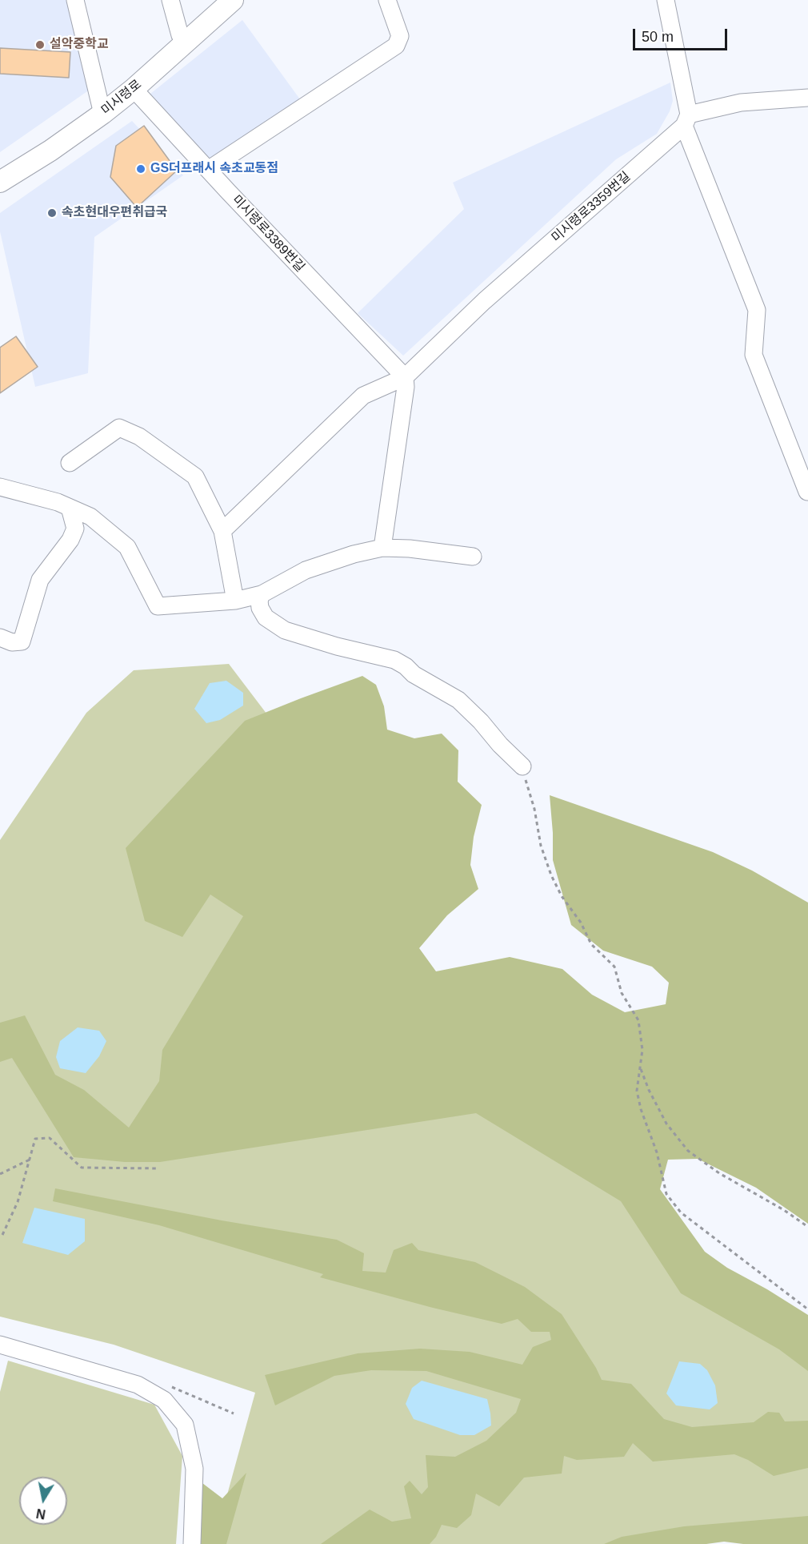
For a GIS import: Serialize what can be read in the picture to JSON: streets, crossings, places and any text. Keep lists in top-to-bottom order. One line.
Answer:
{"streets":{"main road":["미시령로"],"street":["미시령로3359번길","미시령로3389번길"]},"crossings":[["미시령로","미시령로3389번길"],["미시령로3359번길","미시령로3389번길"]],"places":["설악중학교","GS더프래시 속초교동점","속초현대우편취급국"],"scale_bar":"50 m","north":"bottom"}
